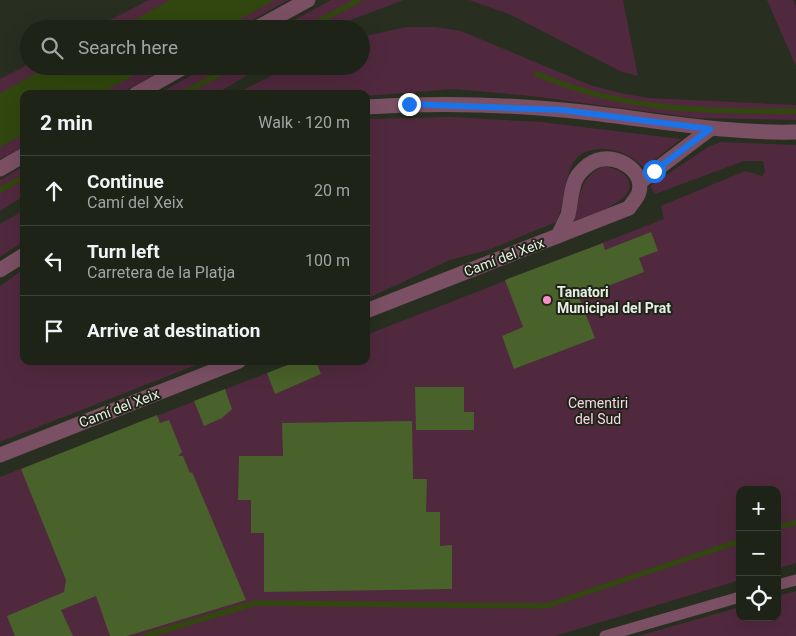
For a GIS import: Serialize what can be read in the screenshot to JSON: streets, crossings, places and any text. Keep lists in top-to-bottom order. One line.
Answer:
{"streets":{"street":["Camí del Xeix"]},"parks":["Cementiri del Sud"],"places":["Tanatori Municipal del Prat"],"page":{"search":"Search here","heading":["2 min","Walk · 120 m"],"list":[["Continue","Camí del Xeix","20 m"],["Turn left","Carretera de la Platja","100 m"],"Arrive at destination"],"map_buttons":["+","−"]}}
